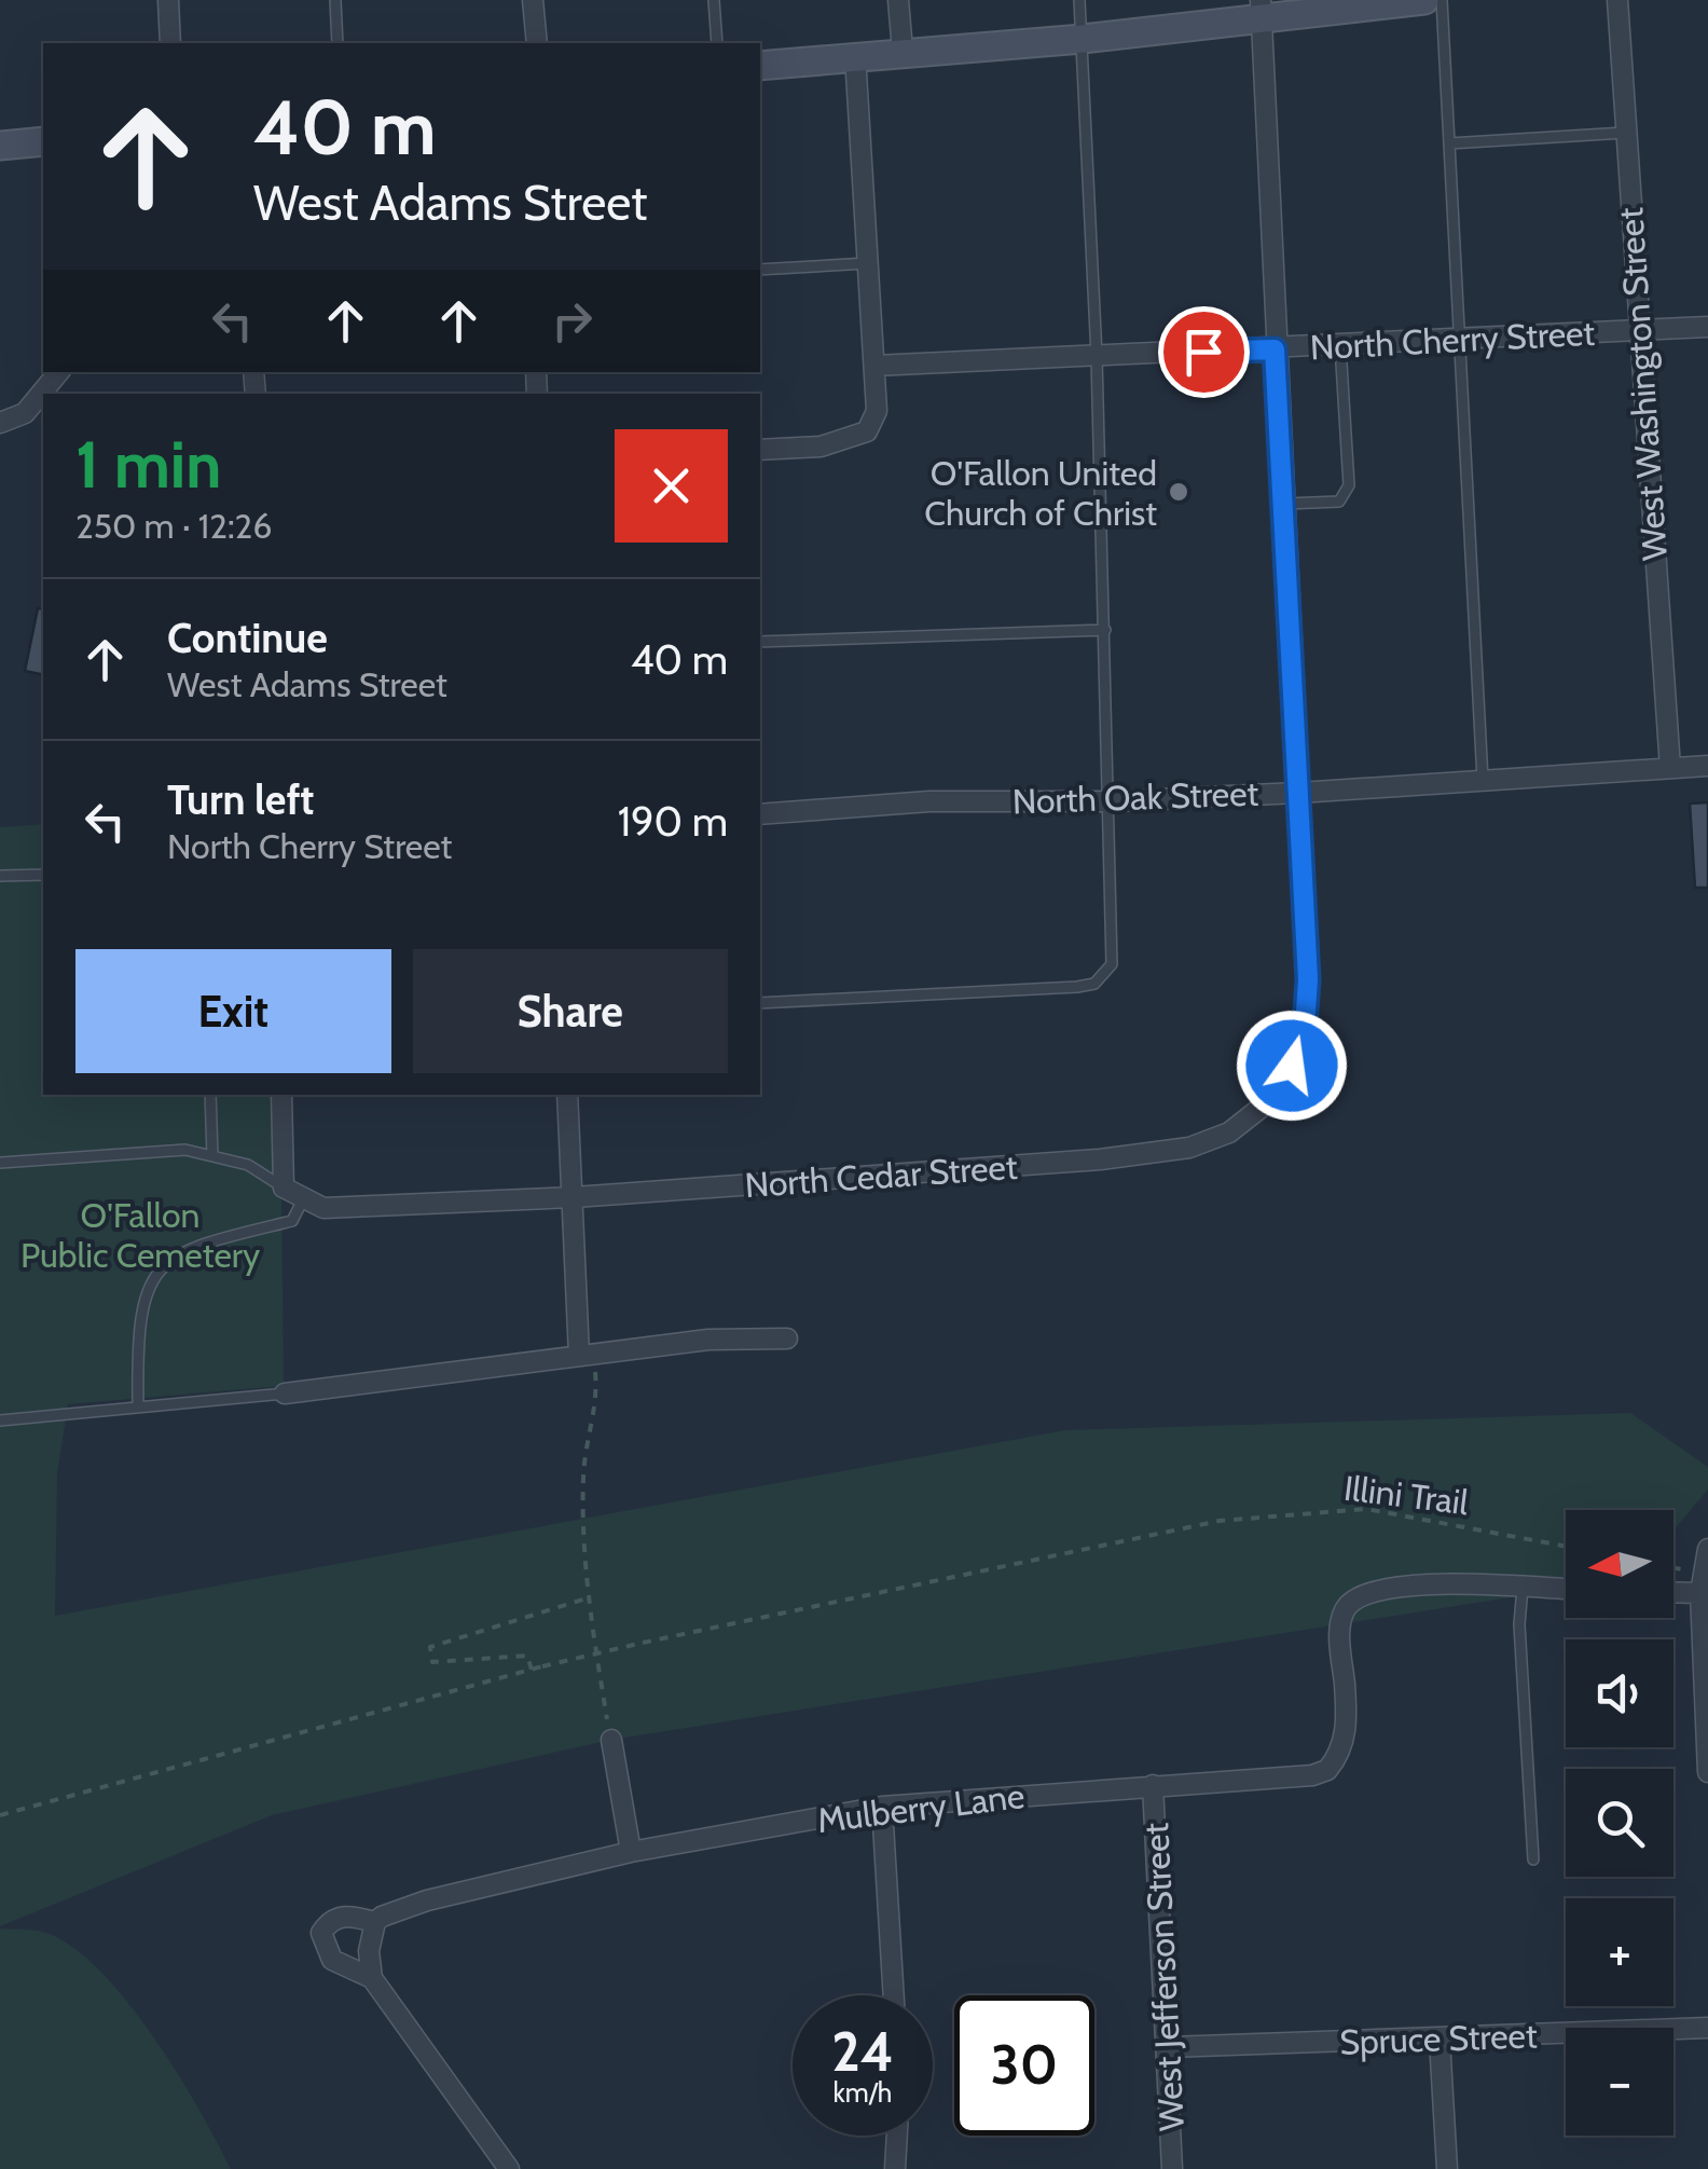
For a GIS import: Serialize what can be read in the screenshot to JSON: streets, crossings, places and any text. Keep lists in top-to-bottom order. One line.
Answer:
{"streets":{"street":["North Cherry Street","West Washington Street","North Oak Street","North Cedar Street","Mulberry Lane","West Jefferson Street","Spruce Street"],"path":["Illini Trail"]},"crossings":[["North Cherry Street","West Washington Street"],["North Cherry Street","North Cedar Street"],["West Washington Street","North Oak Street"],["North Oak Street","North Cedar Street"],["Mulberry Lane","West Jefferson Street"],["West Jefferson Street","Spruce Street"]],"parks":["O'Fallon Public Cemetery"],"places":["O'Fallon United Church of Christ"],"north":"left","page":{"turn":["40 m","West Adams Street"],"heading":["1 min","250 m · 12:26"],"list":[{"name":"Continue","note":"West Adams Street","value":"40 m"},{"name":"Turn left","note":"North Cherry Street","value":"190 m"}],"buttons":["Exit","Share"],"map_buttons":["+","−"],"speed":"24 km/h","limit":"30"}}
